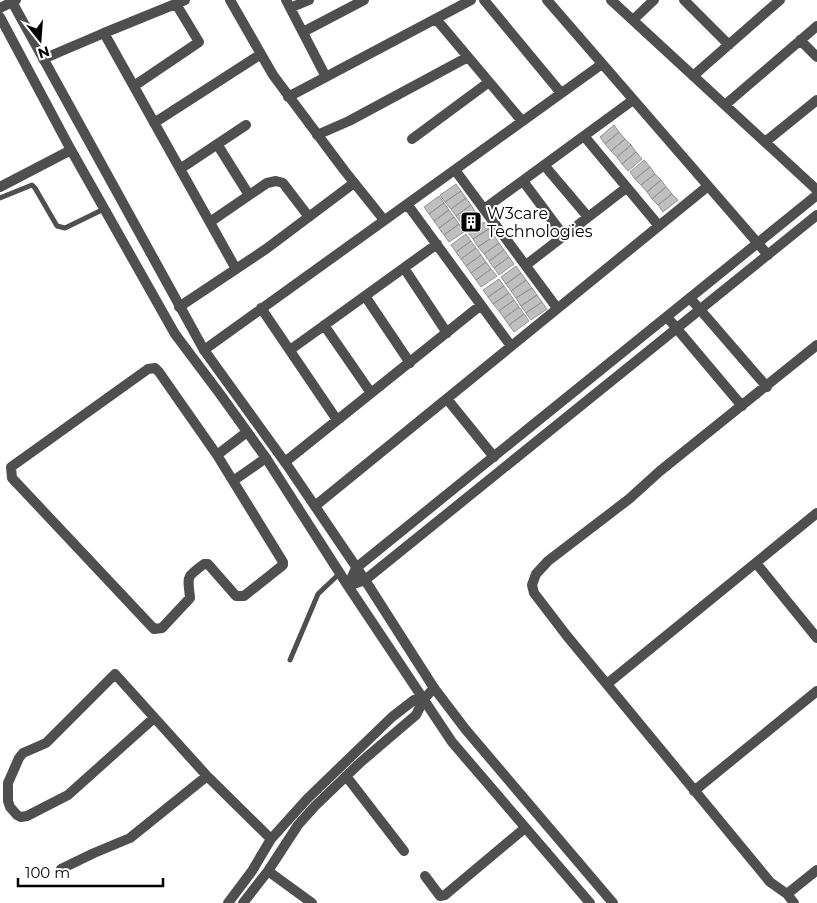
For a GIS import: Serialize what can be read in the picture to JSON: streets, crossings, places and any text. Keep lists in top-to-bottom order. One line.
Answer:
{"places":{"building":["W3care Technologies"]},"scale_bar":"100 m","north":"bottom"}
